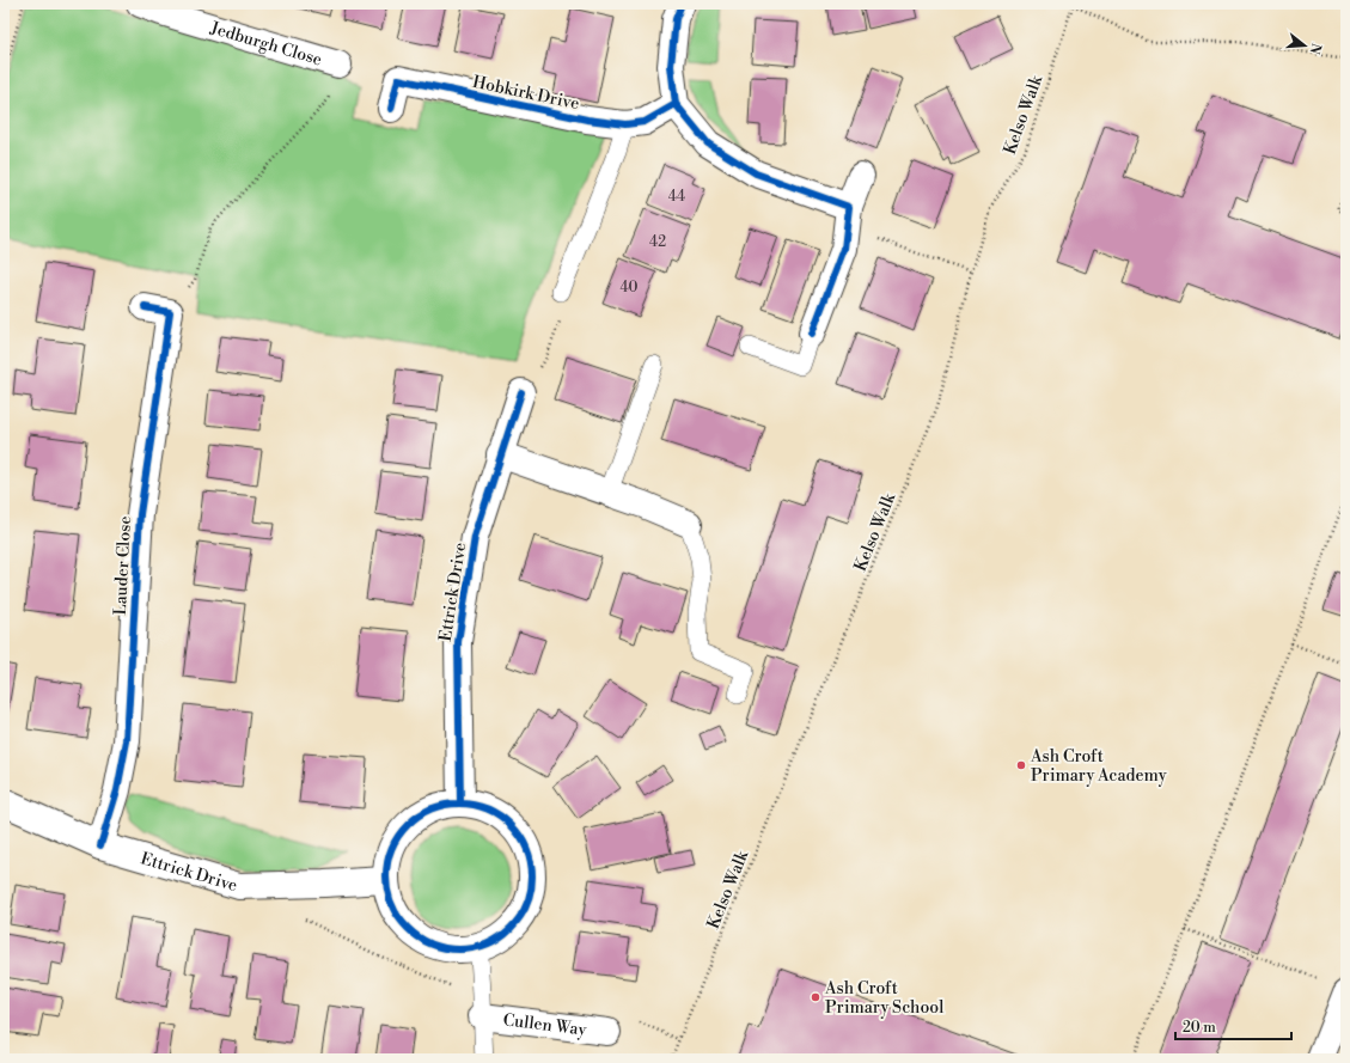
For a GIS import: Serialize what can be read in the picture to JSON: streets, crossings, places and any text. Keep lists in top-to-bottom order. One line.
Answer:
{"streets":{"street":["Jedburgh Close","Hobkirk Drive","Lauder Close","Ettrick Drive","Cullen Way"],"path":["Kelso Walk"]},"crossings":[["Lauder Close","Ettrick Drive"]],"places":["Ash Croft Primary Academy","Ash Croft Primary School"],"house_numbers":["44","42","40"],"scale_bar":"20 m","north":"right"}
